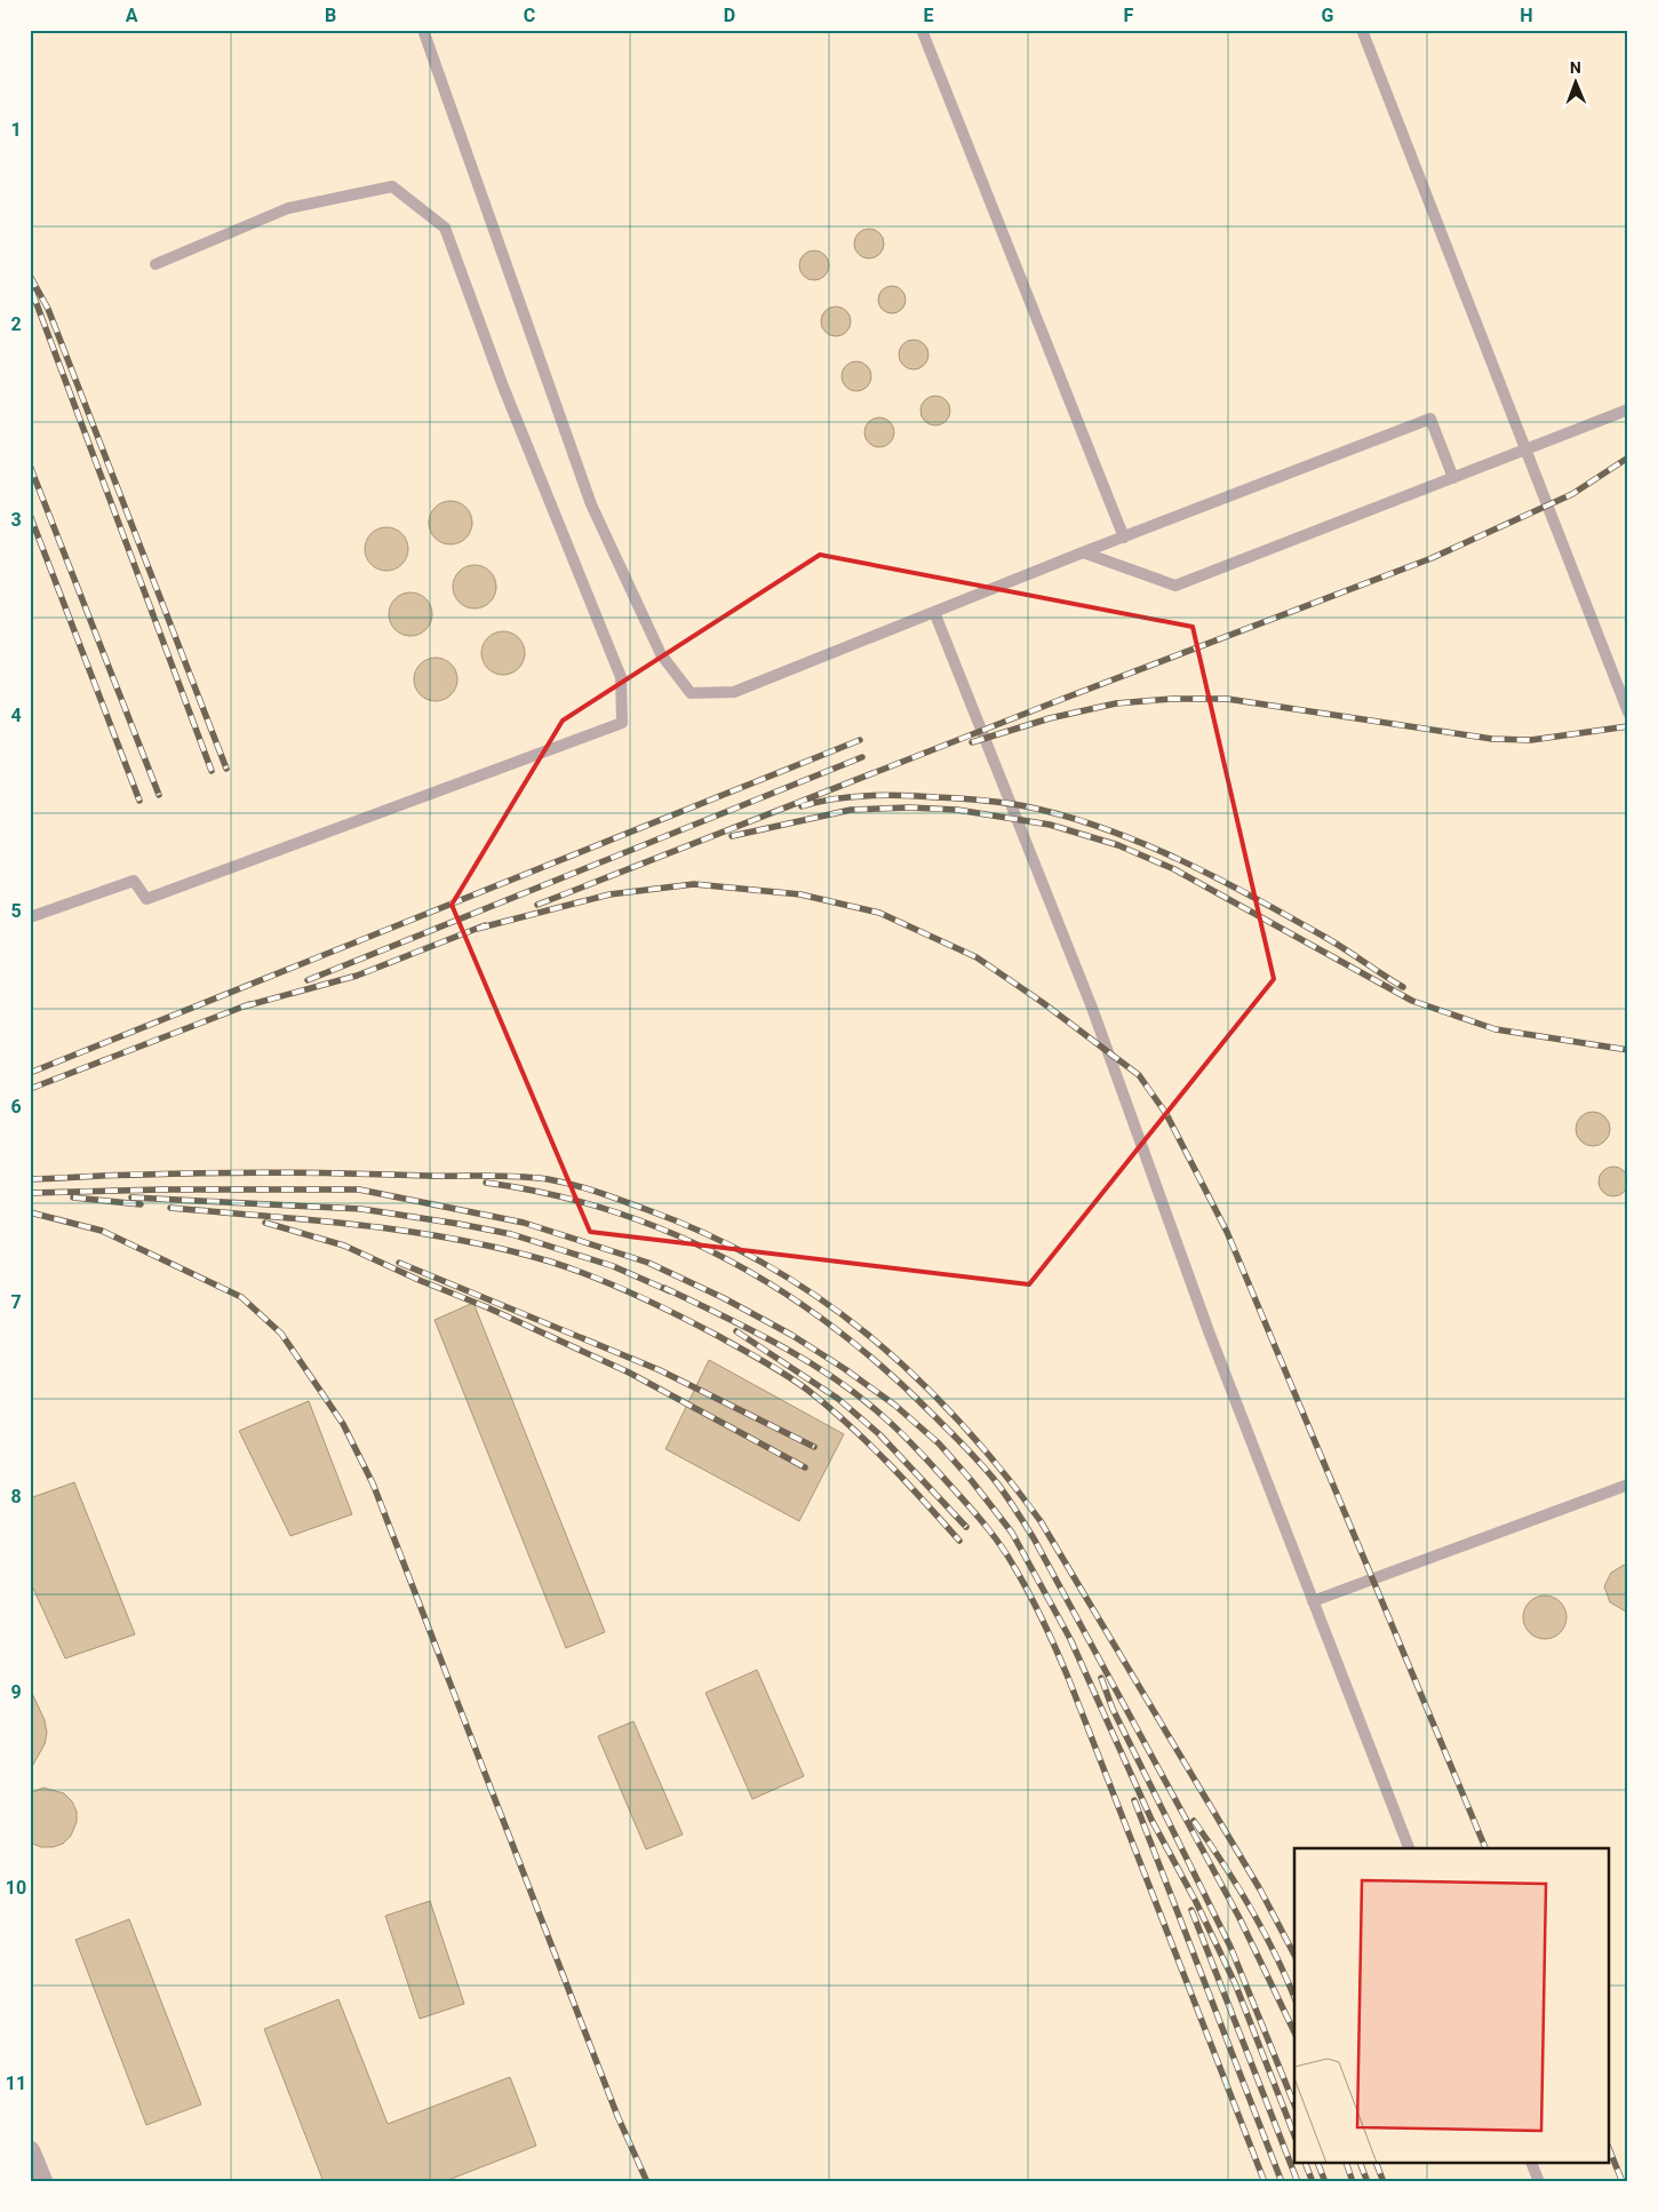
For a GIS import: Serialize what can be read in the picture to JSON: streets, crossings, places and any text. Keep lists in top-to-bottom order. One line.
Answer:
{"north":"top","grid":{"columns":["A","B","C","D","E","F","G","H"],"rows":["1","2","3","4","5","6","7","8","9","10","11"]}}
